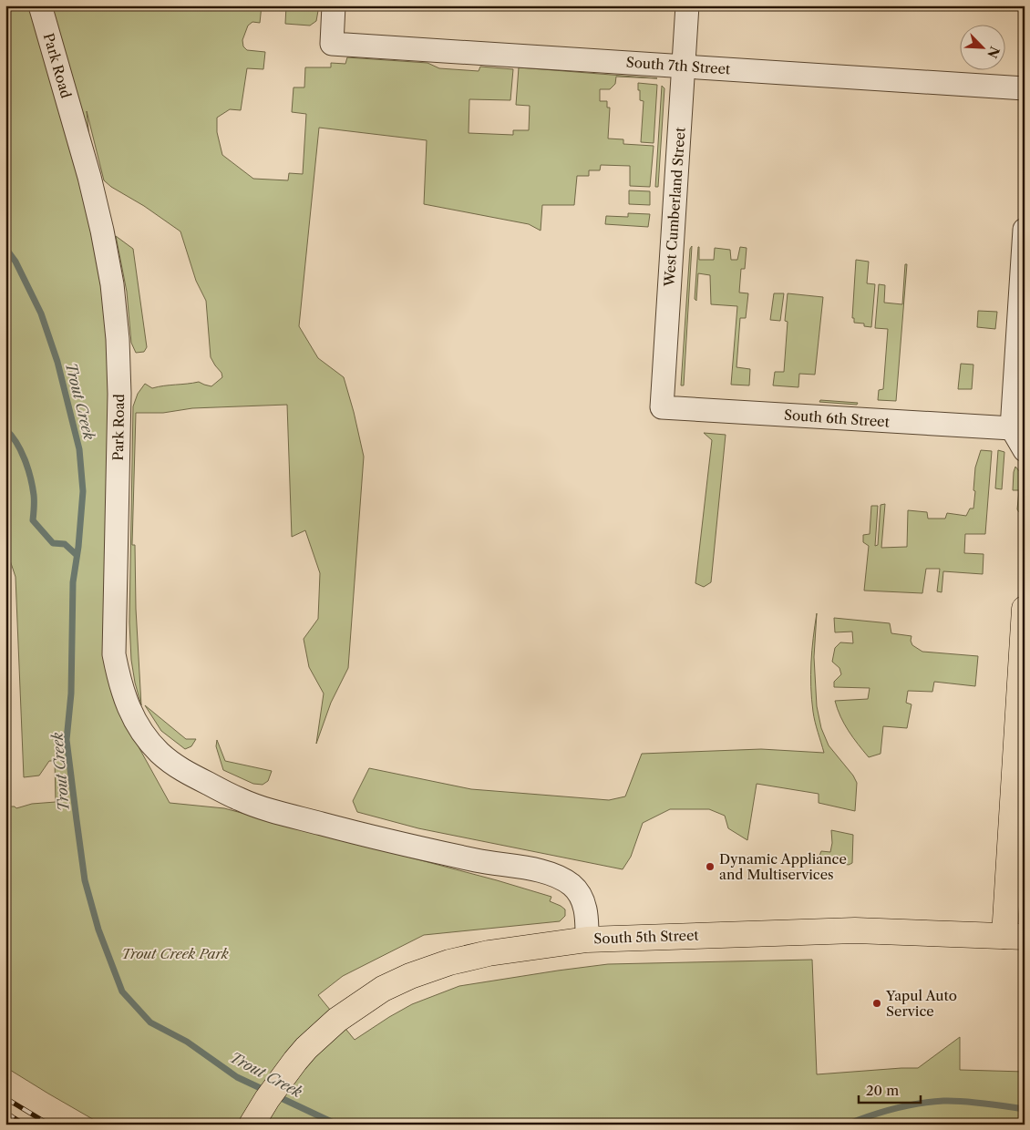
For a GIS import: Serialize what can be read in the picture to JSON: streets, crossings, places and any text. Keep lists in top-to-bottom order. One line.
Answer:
{"streets":{"main road":["South 5th Street"],"street":["Park Road","South 7th Street","West Cumberland Street","South 6th Street"]},"crossings":[["Park Road","South 5th Street"],["South 7th Street","West Cumberland Street"],["West Cumberland Street","South 6th Street"]],"water":["Trout Creek"],"parks":["Trout Creek Park"],"places":["Dynamic Appliance and Multiservices","Yapul Auto Service"],"scale_bar":"20 m","north":"bottom right"}
